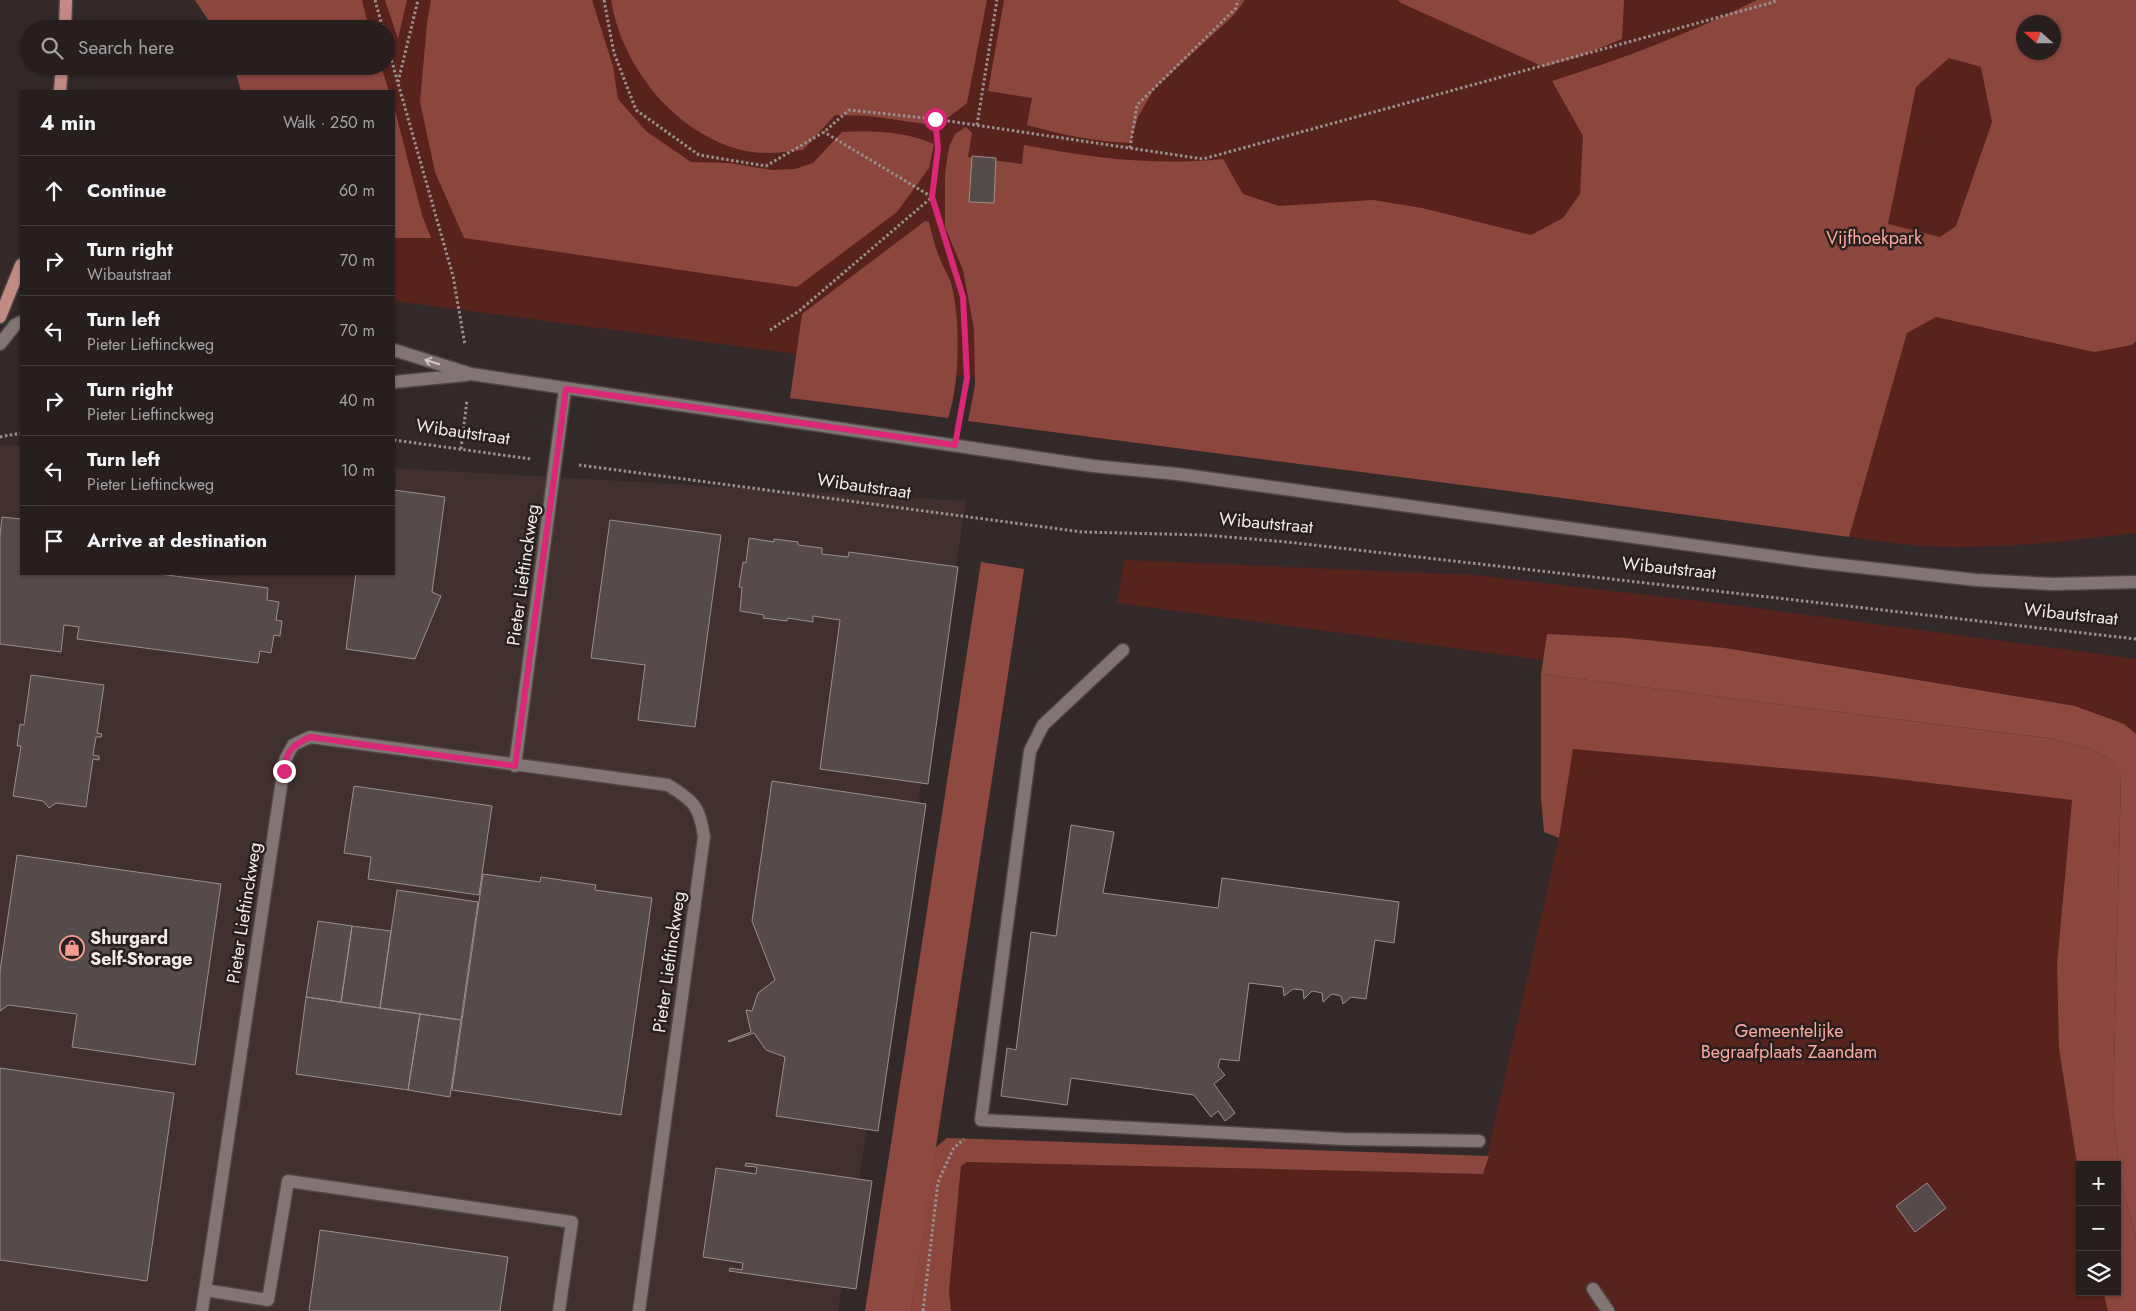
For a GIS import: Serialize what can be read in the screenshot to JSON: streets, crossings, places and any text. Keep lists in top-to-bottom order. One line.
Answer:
{"streets":{"street":["Wibautstraat","Pieter Lieftinckweg"]},"crossings":[["Wibautstraat","Pieter Lieftinckweg"]],"parks":["Vijfhoekpark","Gemeentelijke Begraafplaats Zaandam"],"places":{"shop":["Shurgard Self-Storage"]},"north":"left","page":{"search":"Search here","heading":["4 min","Walk · 250 m"],"list":[["Continue","60 m"],["Turn right","Wibautstraat","70 m"],["Turn left","Pieter Lieftinckweg","70 m"],["Turn right","Pieter Lieftinckweg","40 m"],["Turn left","Pieter Lieftinckweg","10 m"],"Arrive at destination"],"map_buttons":["+","−"]}}
